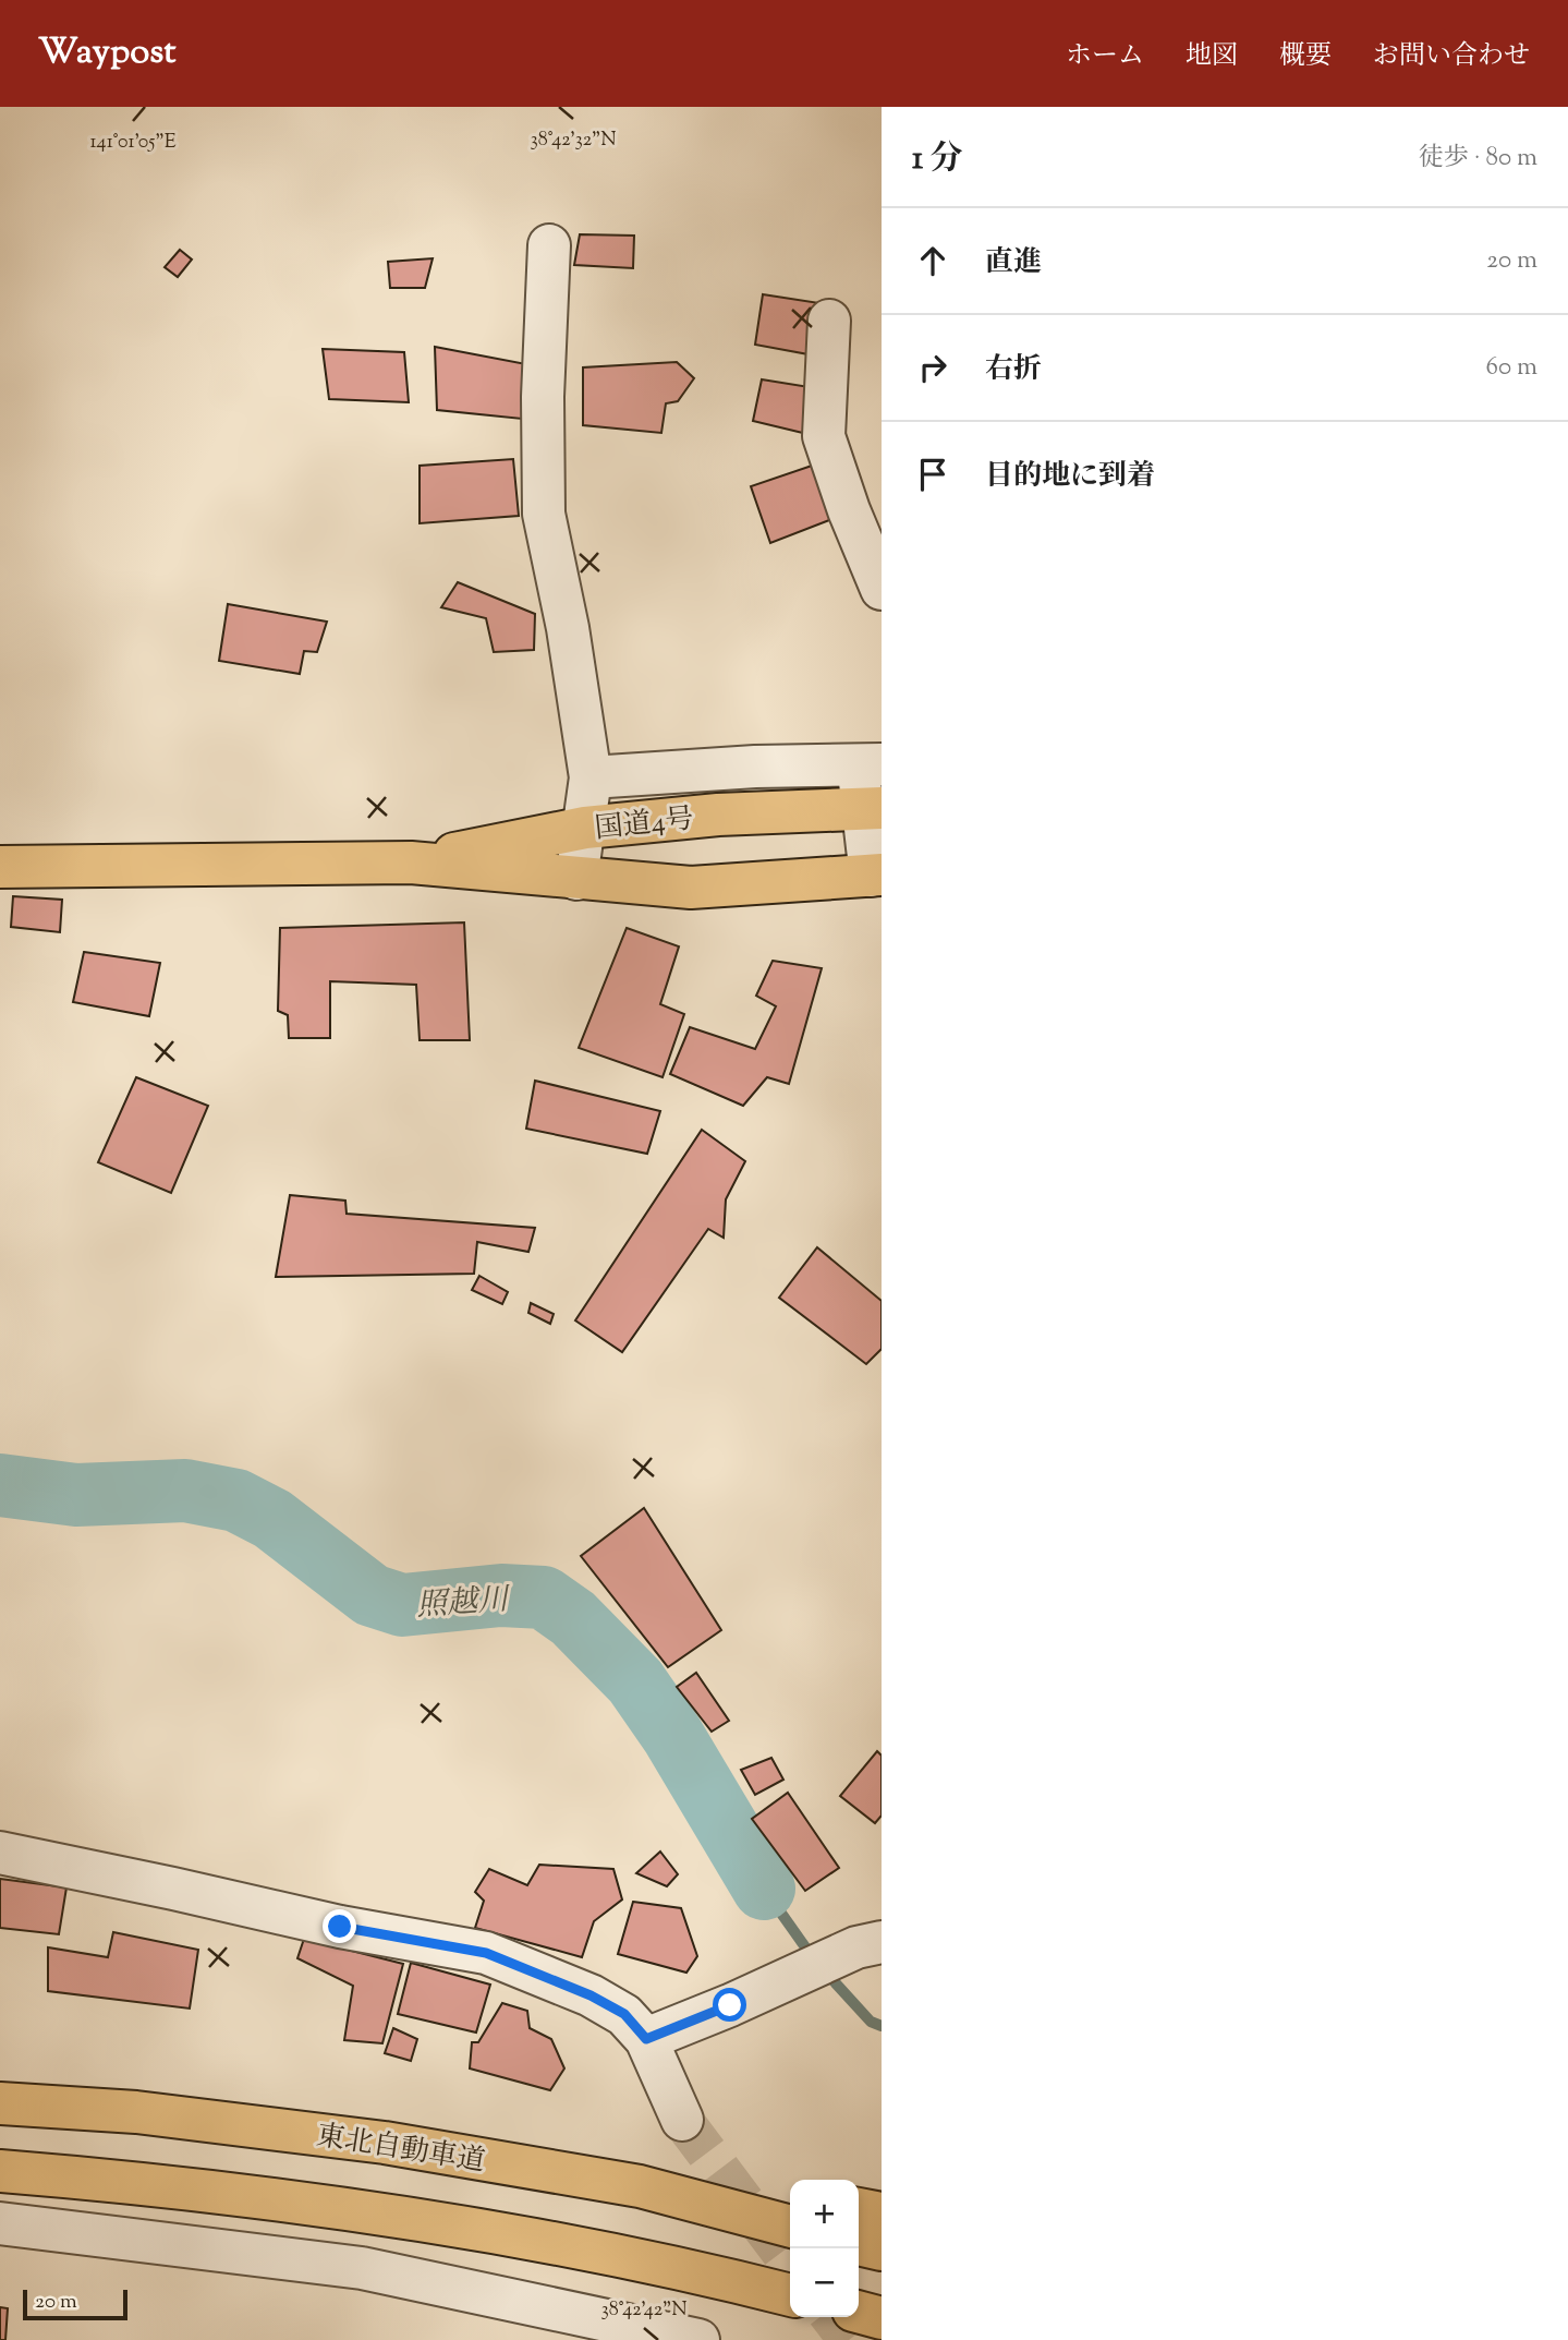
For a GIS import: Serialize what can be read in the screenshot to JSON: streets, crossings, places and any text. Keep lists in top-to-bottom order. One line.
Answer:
{"streets":{"highway":["国道4号","東北自動車道"]},"water":["照越川"],"scale_bar":"20 m","page":{"header":"Waypost","nav":["ホーム","地図","概要","お問い合わせ"],"heading":["1 分","徒歩 · 80 m"],"list":[["直進","20 m"],["右折","60 m"],"目的地に到着"],"map_buttons":["+","−"],"scale":"20 m"},"coordinates":["38°42'32\"N","141°01'05\"E","38°42'42\"N"]}
